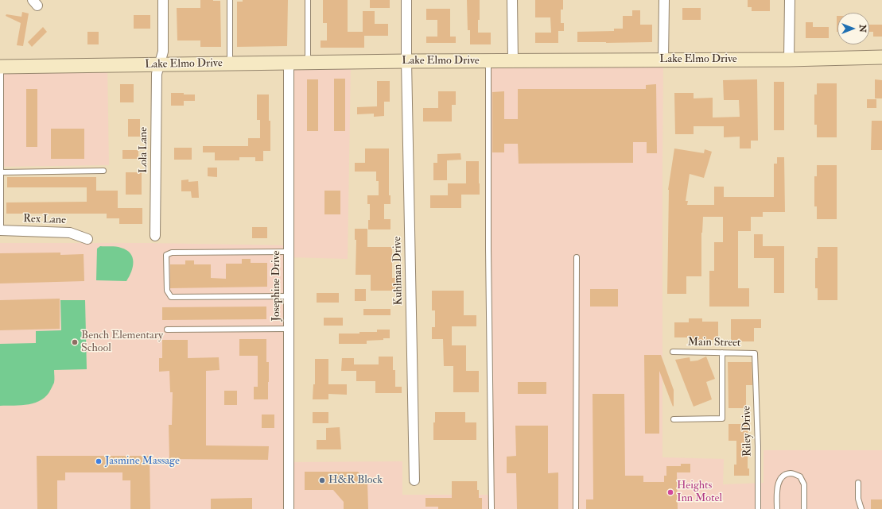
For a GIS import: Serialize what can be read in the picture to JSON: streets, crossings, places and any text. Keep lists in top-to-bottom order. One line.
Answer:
{"streets":{"main road":["Lake Elmo Drive"],"street":["Lola Lane","Rex Lane","Kuhlman Drive","Josephine Drive"],"lane":["Main Street","Riley Drive"]},"crossings":[["Lake Elmo Drive","Lola Lane"],["Lake Elmo Drive","Kuhlman Drive"],["Lake Elmo Drive","Josephine Drive"],["Main Street","Riley Drive"]],"places":["Bench Elementary School","Jasmine Massage","H&R Block","Heights Inn Motel"],"north":"right"}
